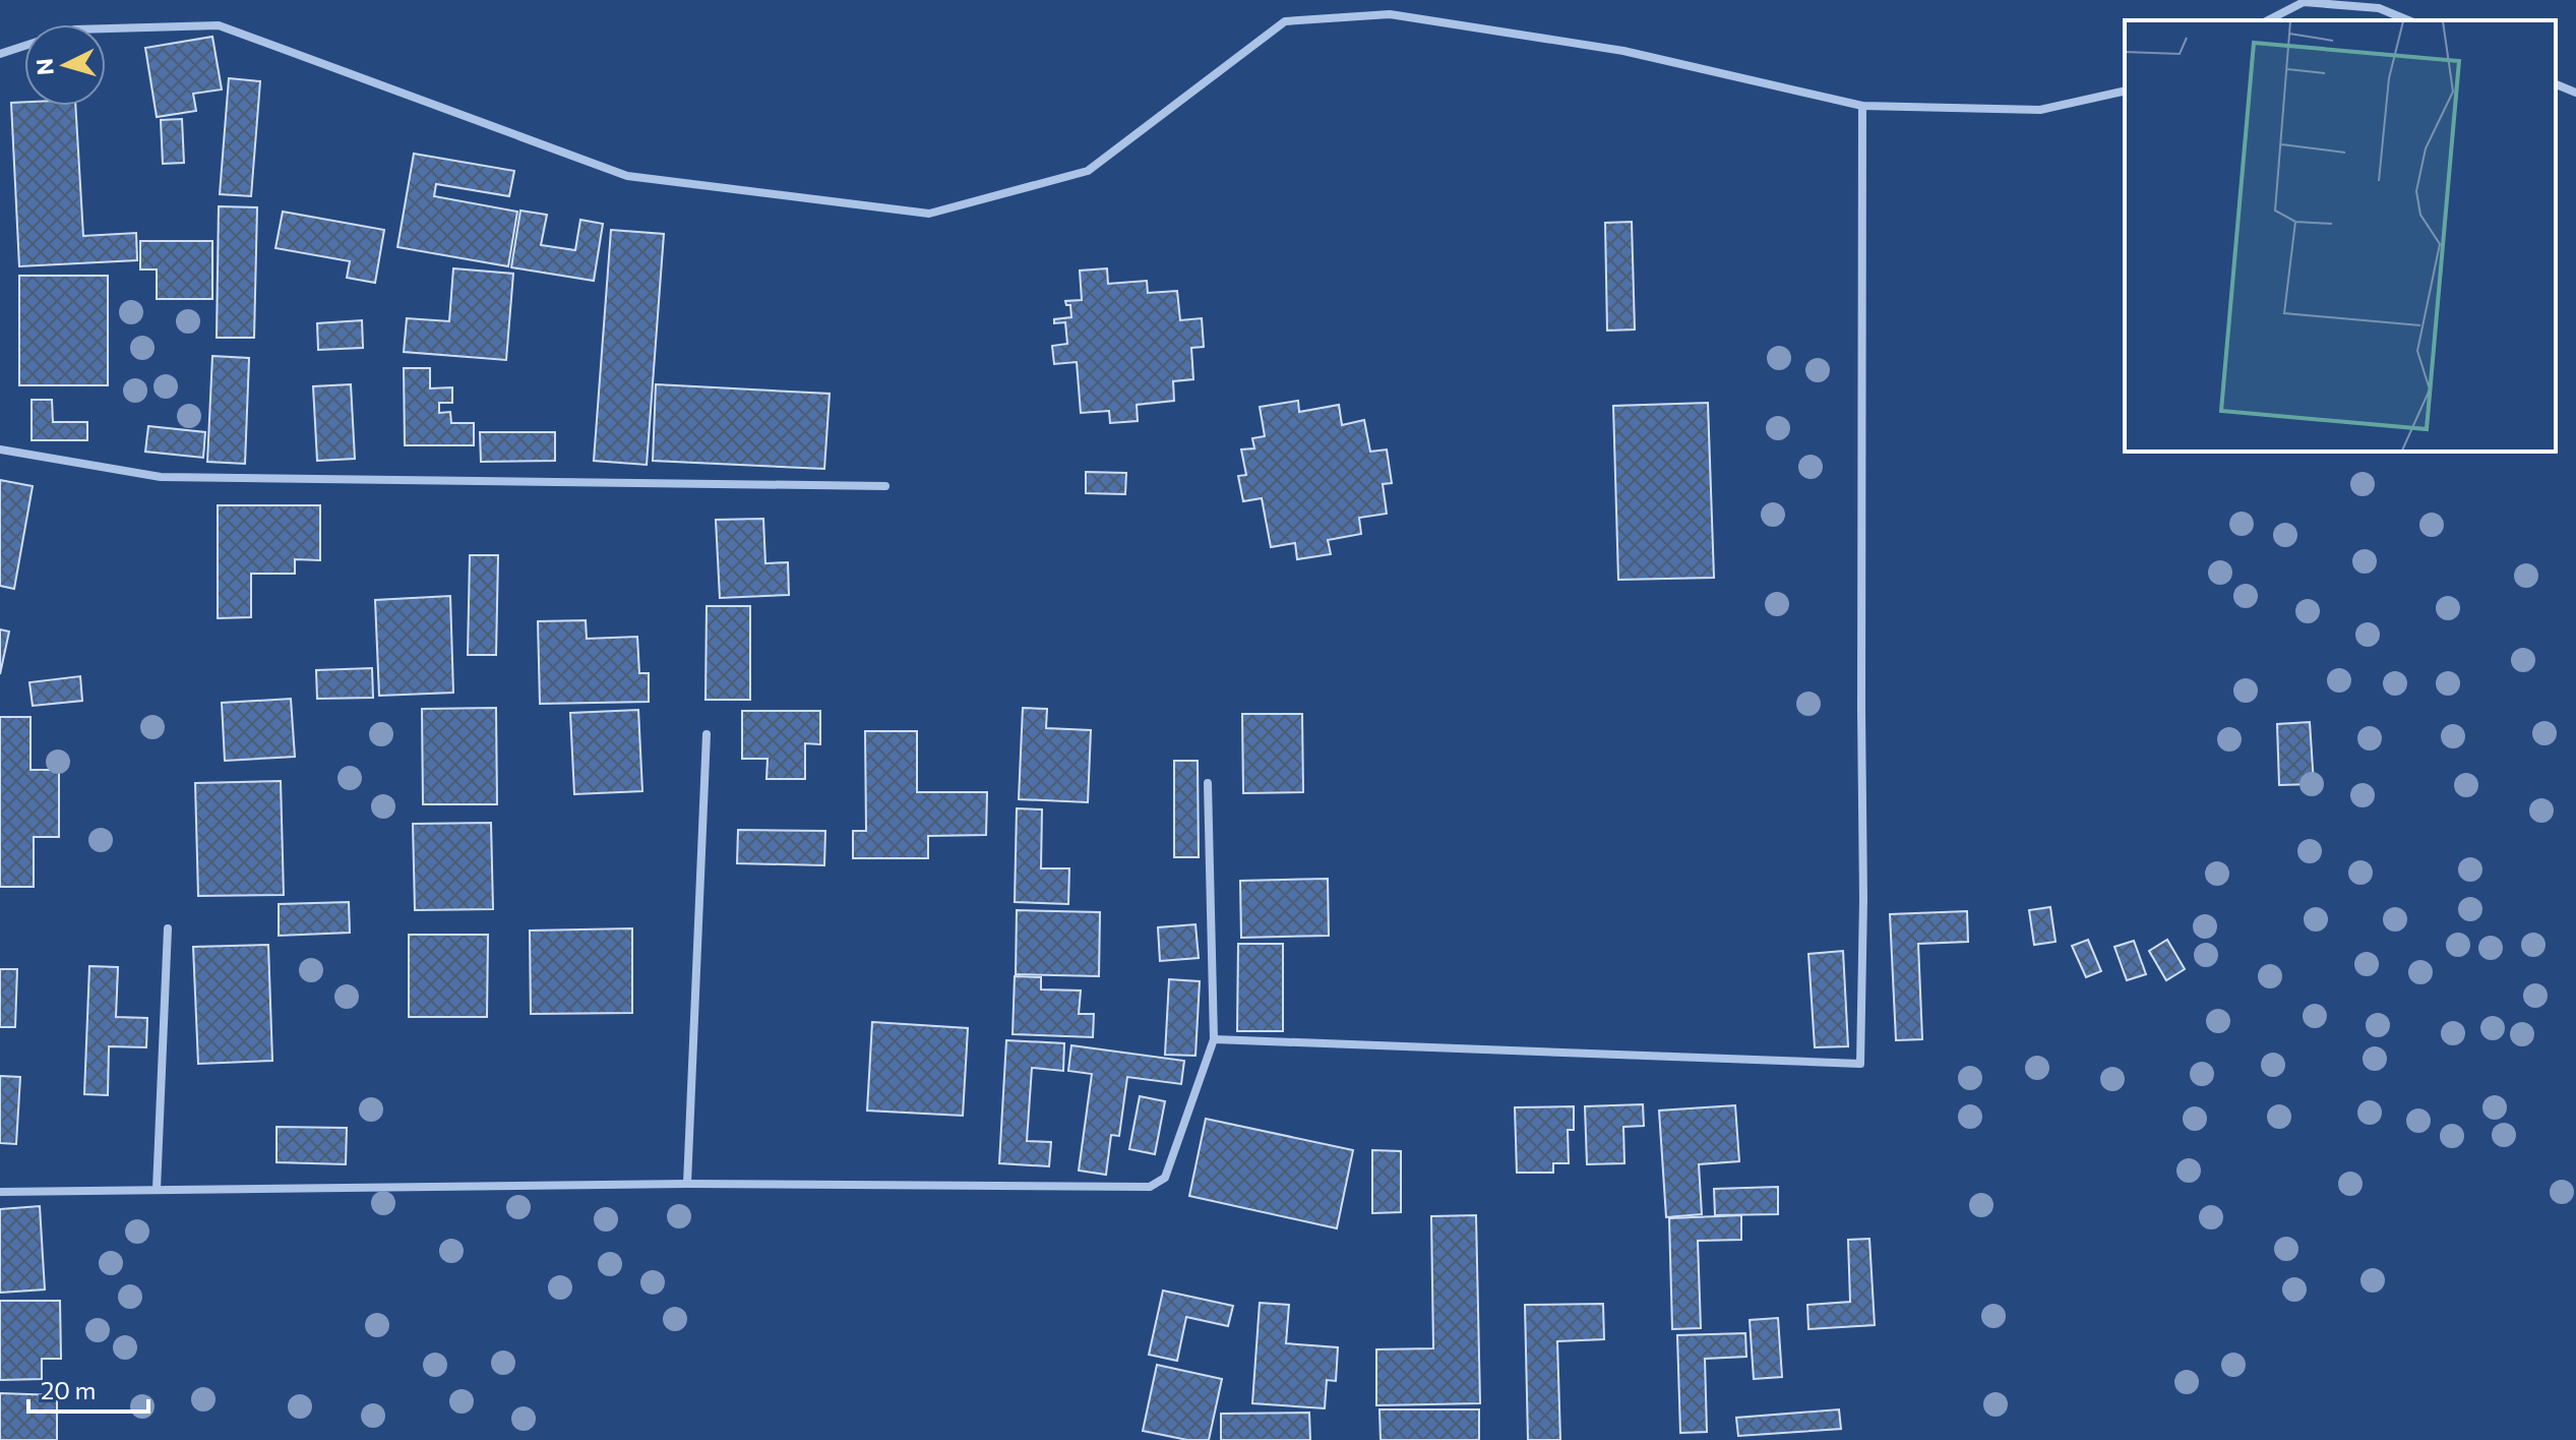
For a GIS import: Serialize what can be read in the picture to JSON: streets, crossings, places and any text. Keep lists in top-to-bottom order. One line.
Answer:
{"scale_bar":"20 m","north":"left"}
